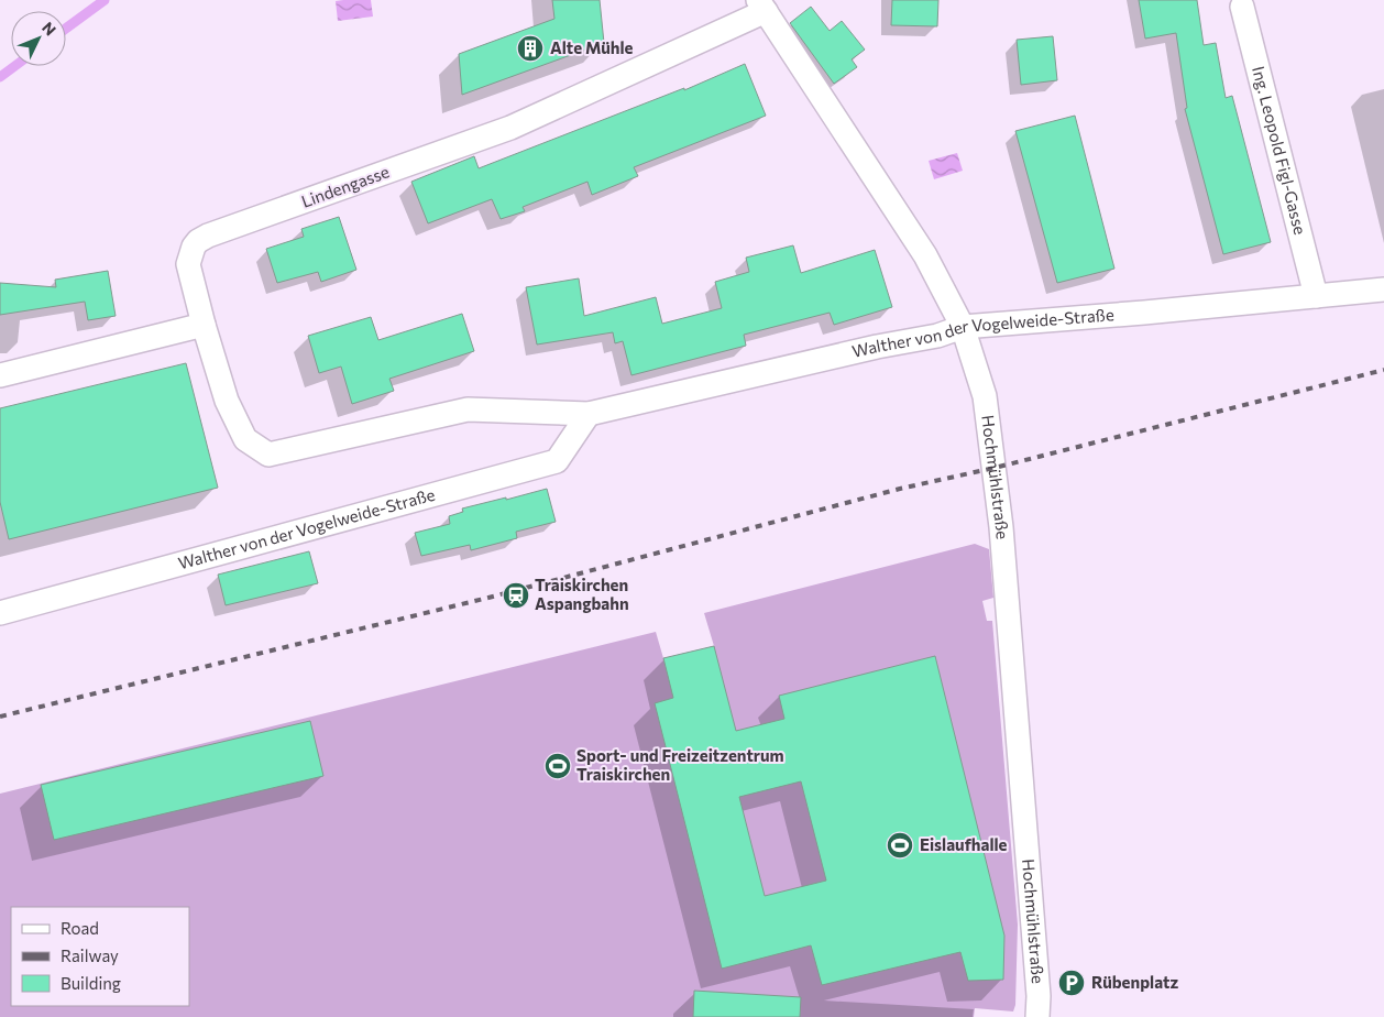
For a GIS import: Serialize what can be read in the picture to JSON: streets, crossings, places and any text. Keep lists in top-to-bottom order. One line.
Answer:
{"streets":{"street":["Ing. Leopold Figl-Gasse","Lindengasse","Walther von der Vogelweide-Straße","Hochmühlstraße"]},"crossings":[["Ing. Leopold Figl-Gasse","Walther von der Vogelweide-Straße"],["Lindengasse","Walther von der Vogelweide-Straße"],["Lindengasse","Hochmühlstraße"],["Walther von der Vogelweide-Straße","Hochmühlstraße"]],"places":{"building":["Alte Mühle"],"station":["Traiskirchen Aspangbahn"],"sports":["Sport- und Freizeitzentrum Traiskirchen","Eislaufhalle"],"parking":["Rübenplatz"]},"legend":["Road","Railway","Building"],"north":"top right"}
